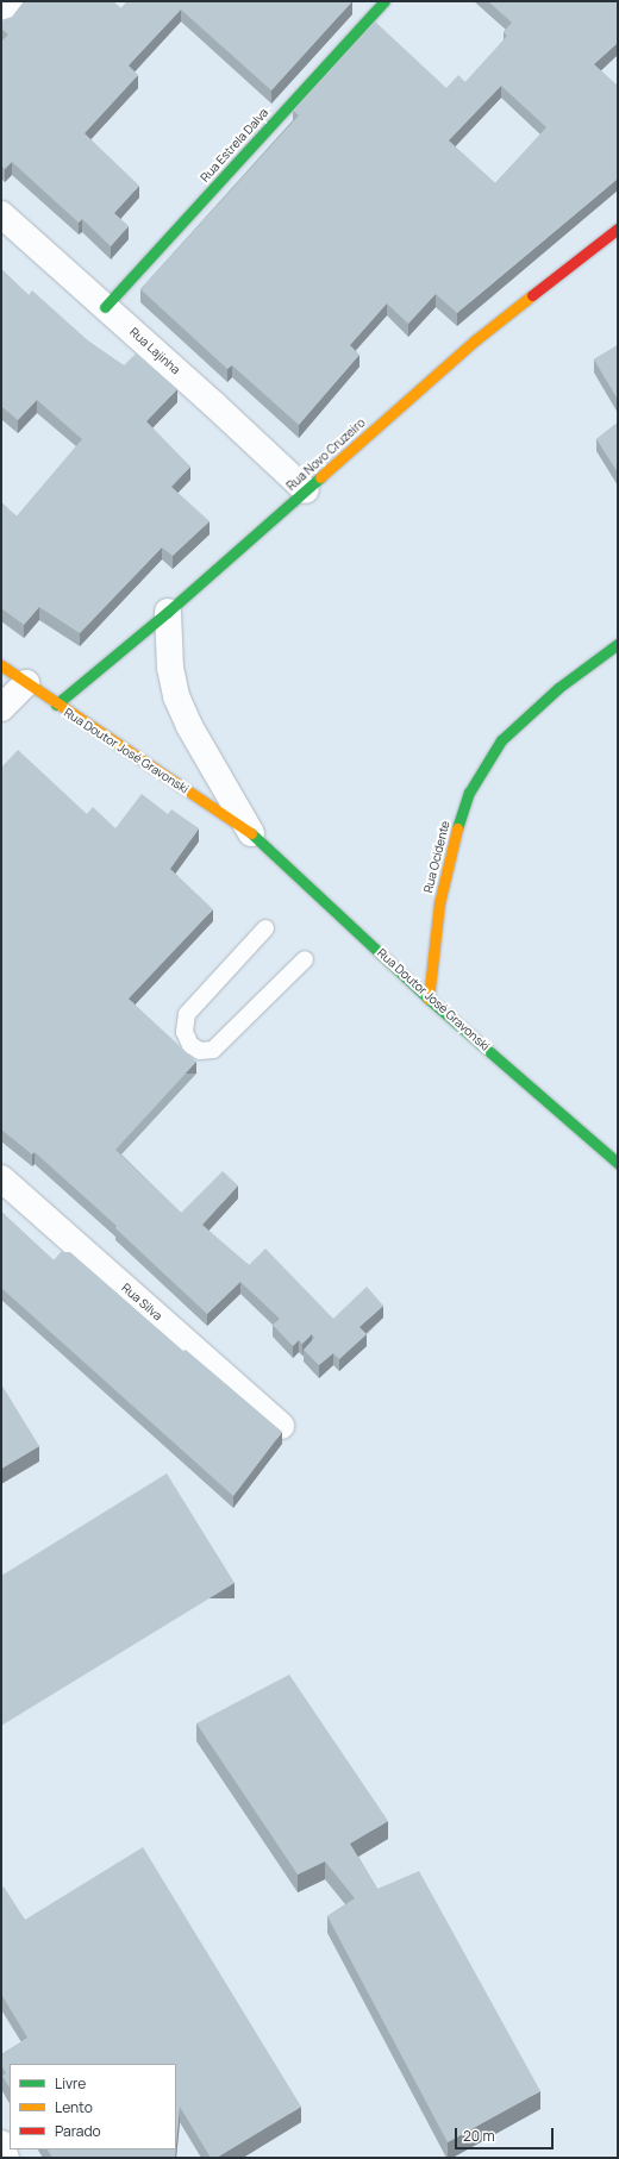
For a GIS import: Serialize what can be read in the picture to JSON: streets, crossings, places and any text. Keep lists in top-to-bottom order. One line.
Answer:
{"streets":{"street":["Rua Estrela Dalva","Rua Lajinha","Rua Novo Cruzeiro","Rua Doutor José Gravonski","Rua Ocidente","Rua Silva"]},"crossings":[["Rua Estrela Dalva","Rua Lajinha"],["Rua Lajinha","Rua Novo Cruzeiro"],["Rua Novo Cruzeiro","Rua Doutor José Gravonski"],["Rua Doutor José Gravonski","Rua Ocidente"]],"legend":["Livre","Lento","Parado"],"scale_bar":"20 m"}
